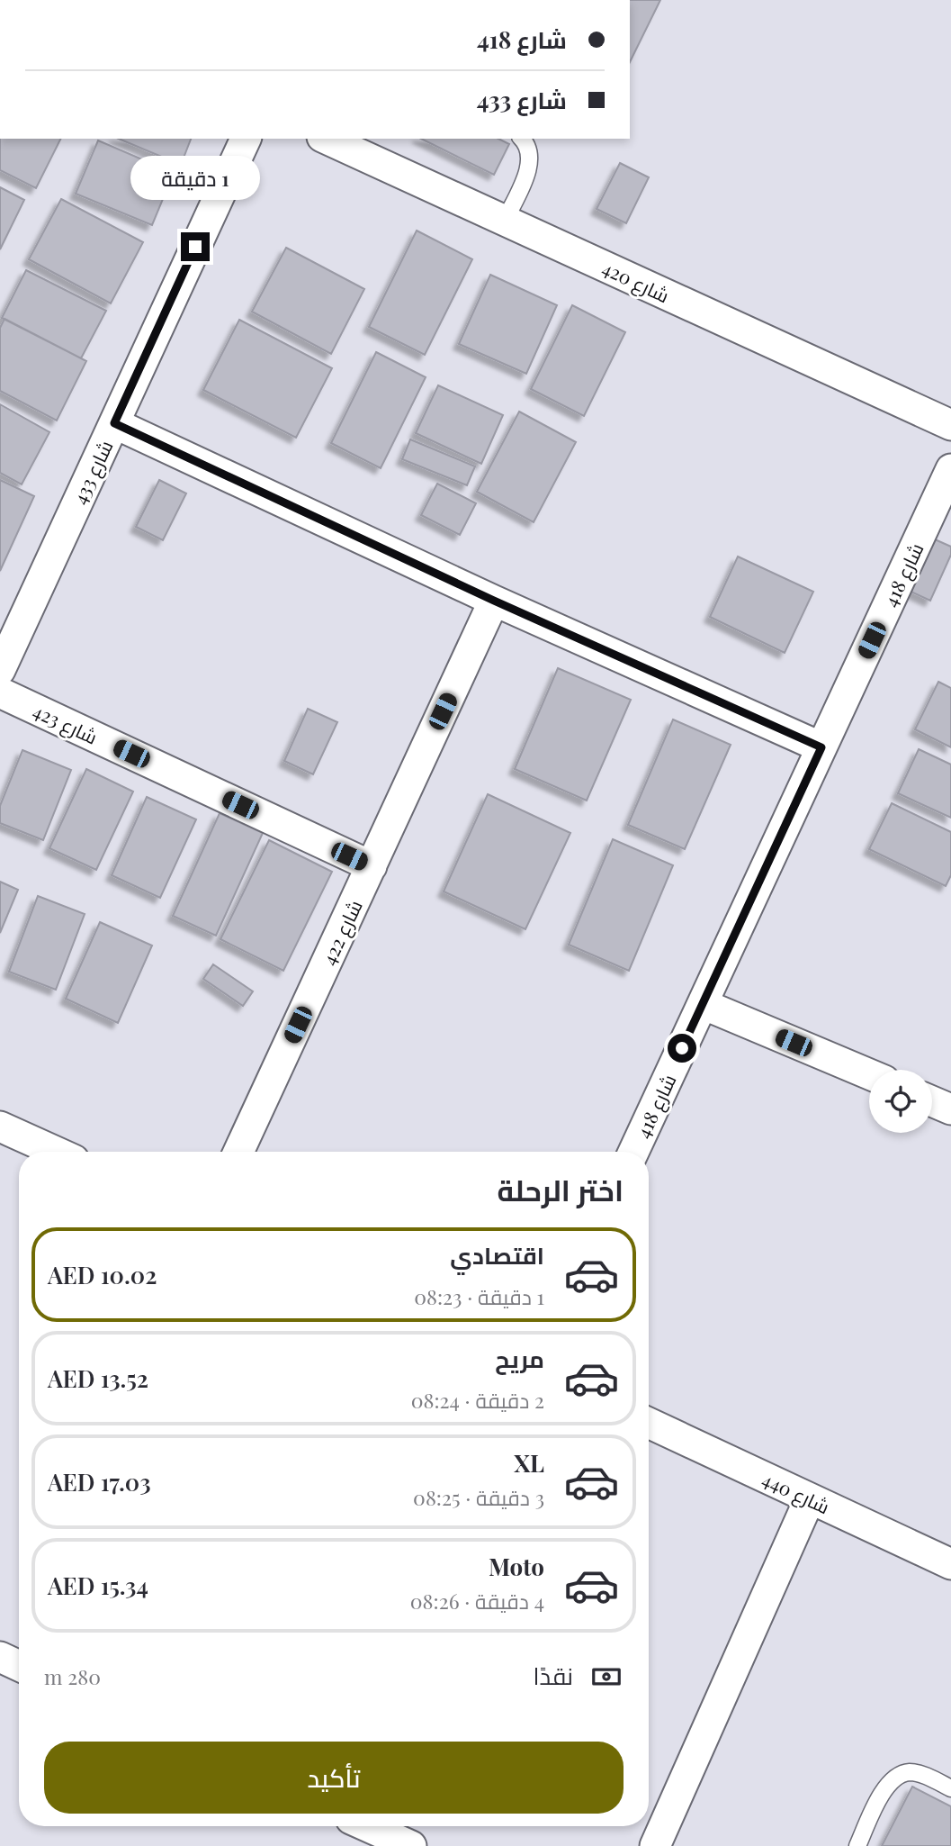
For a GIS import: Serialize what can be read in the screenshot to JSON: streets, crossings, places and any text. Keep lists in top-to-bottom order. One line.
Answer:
{"streets":{"street":["شارع 420","شارع 433","شارع 418","شارع 423","شارع 422","شارع 440"]},"crossings":[["شارع 423","شارع 422"]],"page":{"banner":["شارع 418","شارع 433"],"bubble":"1 دقيقة","heading":"اختر الرحلة","list":[{"name":"اقتصادي","note":"1 دقيقة · 08:23","value":"AED 10.02"},{"name":"مريح","note":"2 دقيقة · 08:24","value":"AED 13.52"},{"name":"XL","note":"3 دقيقة · 08:25","value":"AED 17.03"},{"name":"Moto","note":"4 دقيقة · 08:26","value":"AED 15.34"}],"pay":["نقدًا","280 m"],"buttons":"تأكيد"}}
